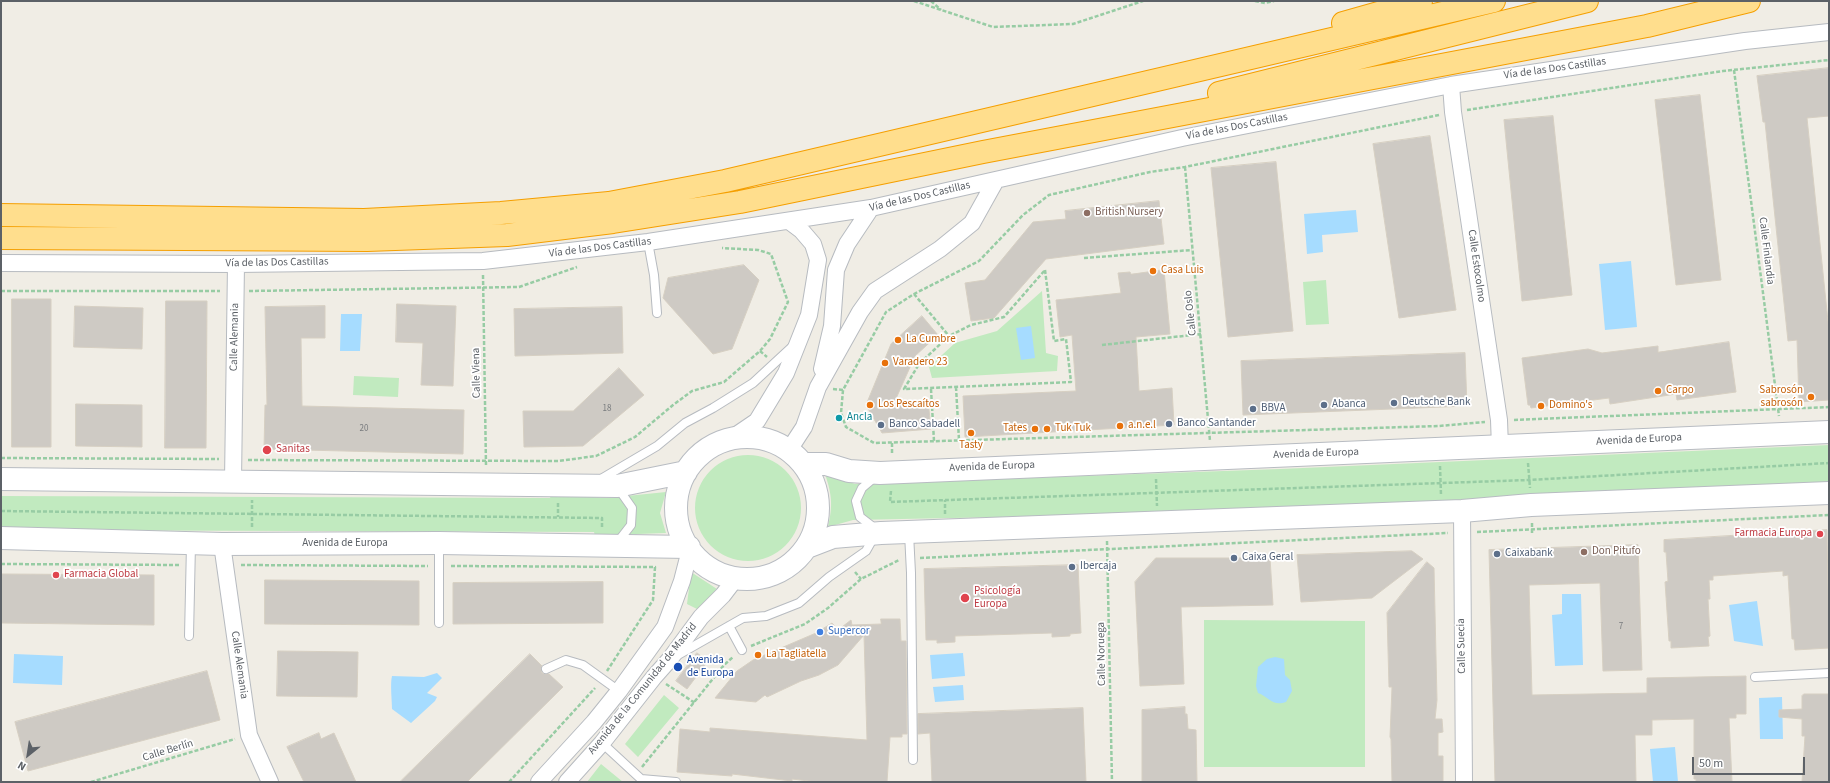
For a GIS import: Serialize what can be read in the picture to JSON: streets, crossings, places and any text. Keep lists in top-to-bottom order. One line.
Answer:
{"streets":{"street":["Vía de las Dos Castillas","Calle Estocolmo","Calle Alemania","Avenida de Europa","Calle Suecia","Avenida de la Comunidad de Madrid"],"path":["Calle Finlandia","Calle Oslo","Calle Viena","Calle Noruega","Calle Berlín"]},"crossings":[["Vía de las Dos Castillas","Calle Estocolmo"],["Vía de las Dos Castillas","Calle Alemania"],["Vía de las Dos Castillas","Calle Viena"],["Calle Finlandia","Avenida de Europa"],["Calle Estocolmo","Avenida de Europa"],["Calle Oslo","Avenida de Europa"],["Calle Alemania","Avenida de Europa"],["Calle Alemania","Calle Berlín"],["Avenida de Europa","Avenida de la Comunidad de Madrid"]],"places":["British Nursery","Casa Luis","La Cumbre","Varadero 23","Carpo","Sabrosón sabrosón","Deutsche Bank","Los Pescaítos","Abanca","Domino's","BBVA","Ancla","Banco Santander","Banco Sabadell","a.n.e.l","Tates","Tuk Tuk","Tasty","Sanitas","Farmacia Europa","Don Pitufo","Caixabank","Caixa Geral","Ibercaja","Farmacia Global","Psicología Europa","Supercor","La Tagliatella","Avenida de Europa"],"house_numbers":["18","20","7"],"scale_bar":"50 m","north":"bottom left"}
